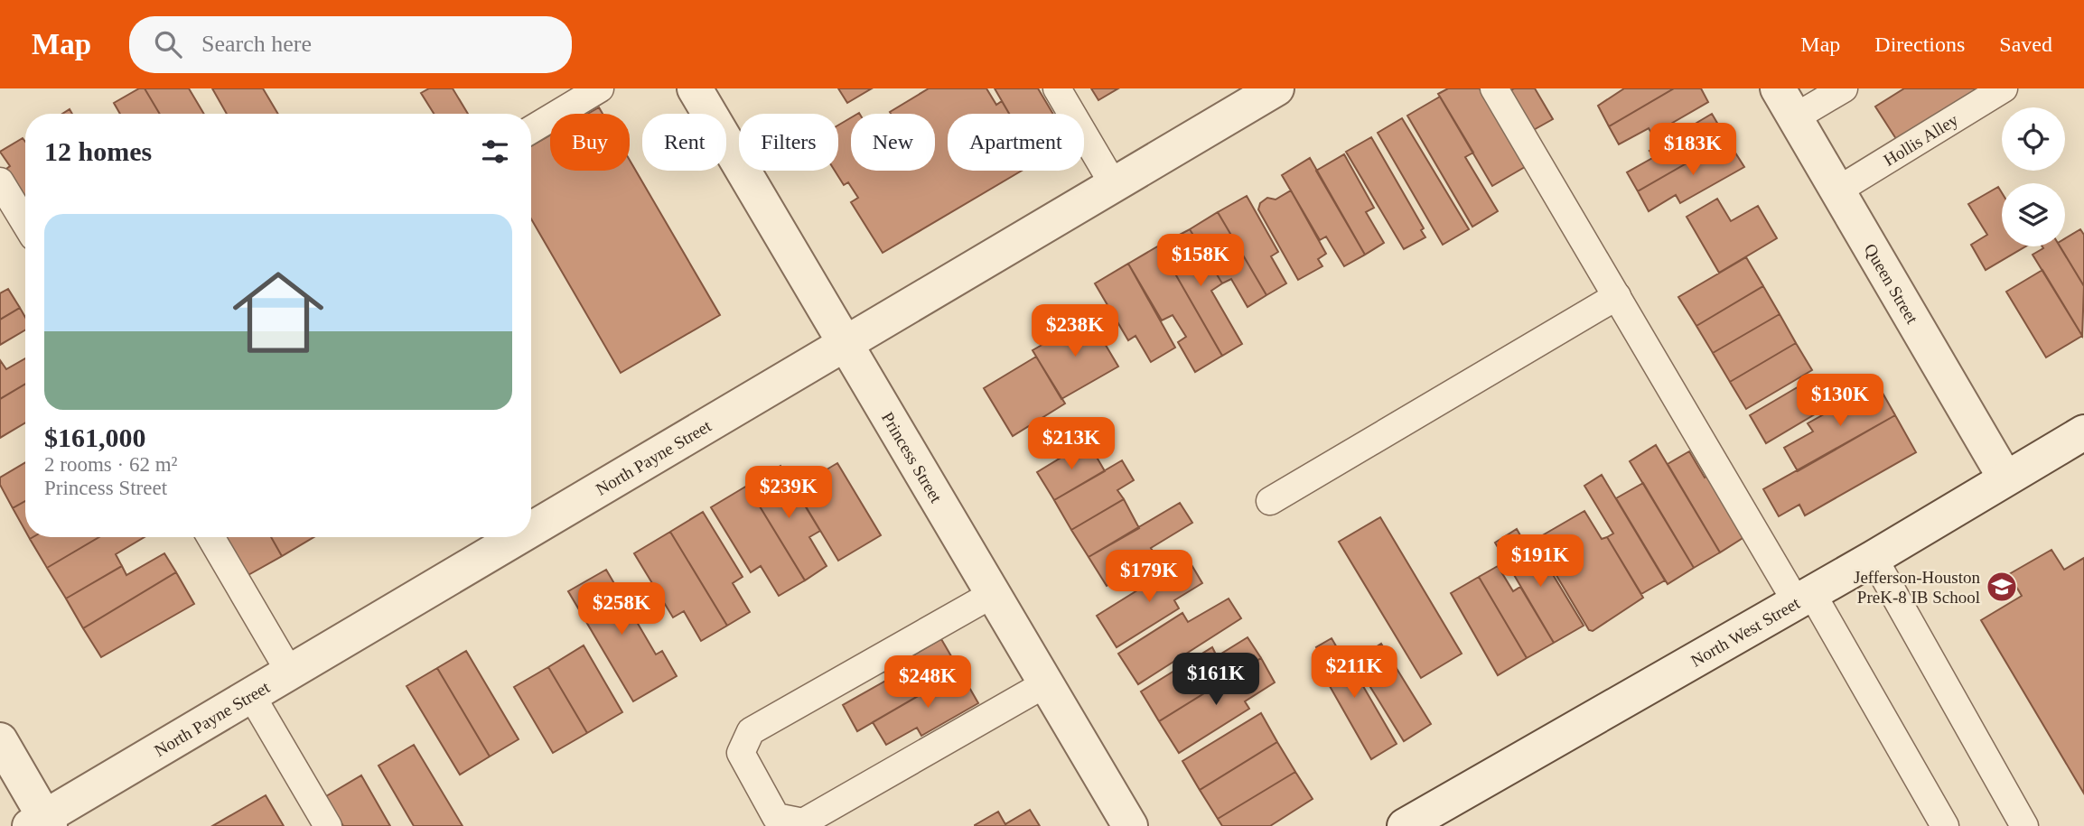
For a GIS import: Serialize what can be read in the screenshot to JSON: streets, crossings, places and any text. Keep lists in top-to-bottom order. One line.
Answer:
{"streets":{"street":["Queen Street","North Payne Street","Princess Street","North West Street"],"lane":["Hollis Alley"]},"crossings":[["Hollis Alley","Queen Street"],["Queen Street","North West Street"],["North Payne Street","Princess Street"]],"places":{"school or university":["Jefferson-Houston PreK-8 IB School"]},"page":{"header":"Map","search":"Search here","nav":["Map","Directions","Saved"],"chip":["Buy","Rent","Filters","New","Apartment"],"heading":"12 homes","price":["$183K","$158K","$238K","$130K","$213K","$239K","$191K","$179K","$258K","$211K","$161K","$248K"],"list":[{"name":"$161,000","note":"2 rooms · 62 m² · Princess Street"}]}}
